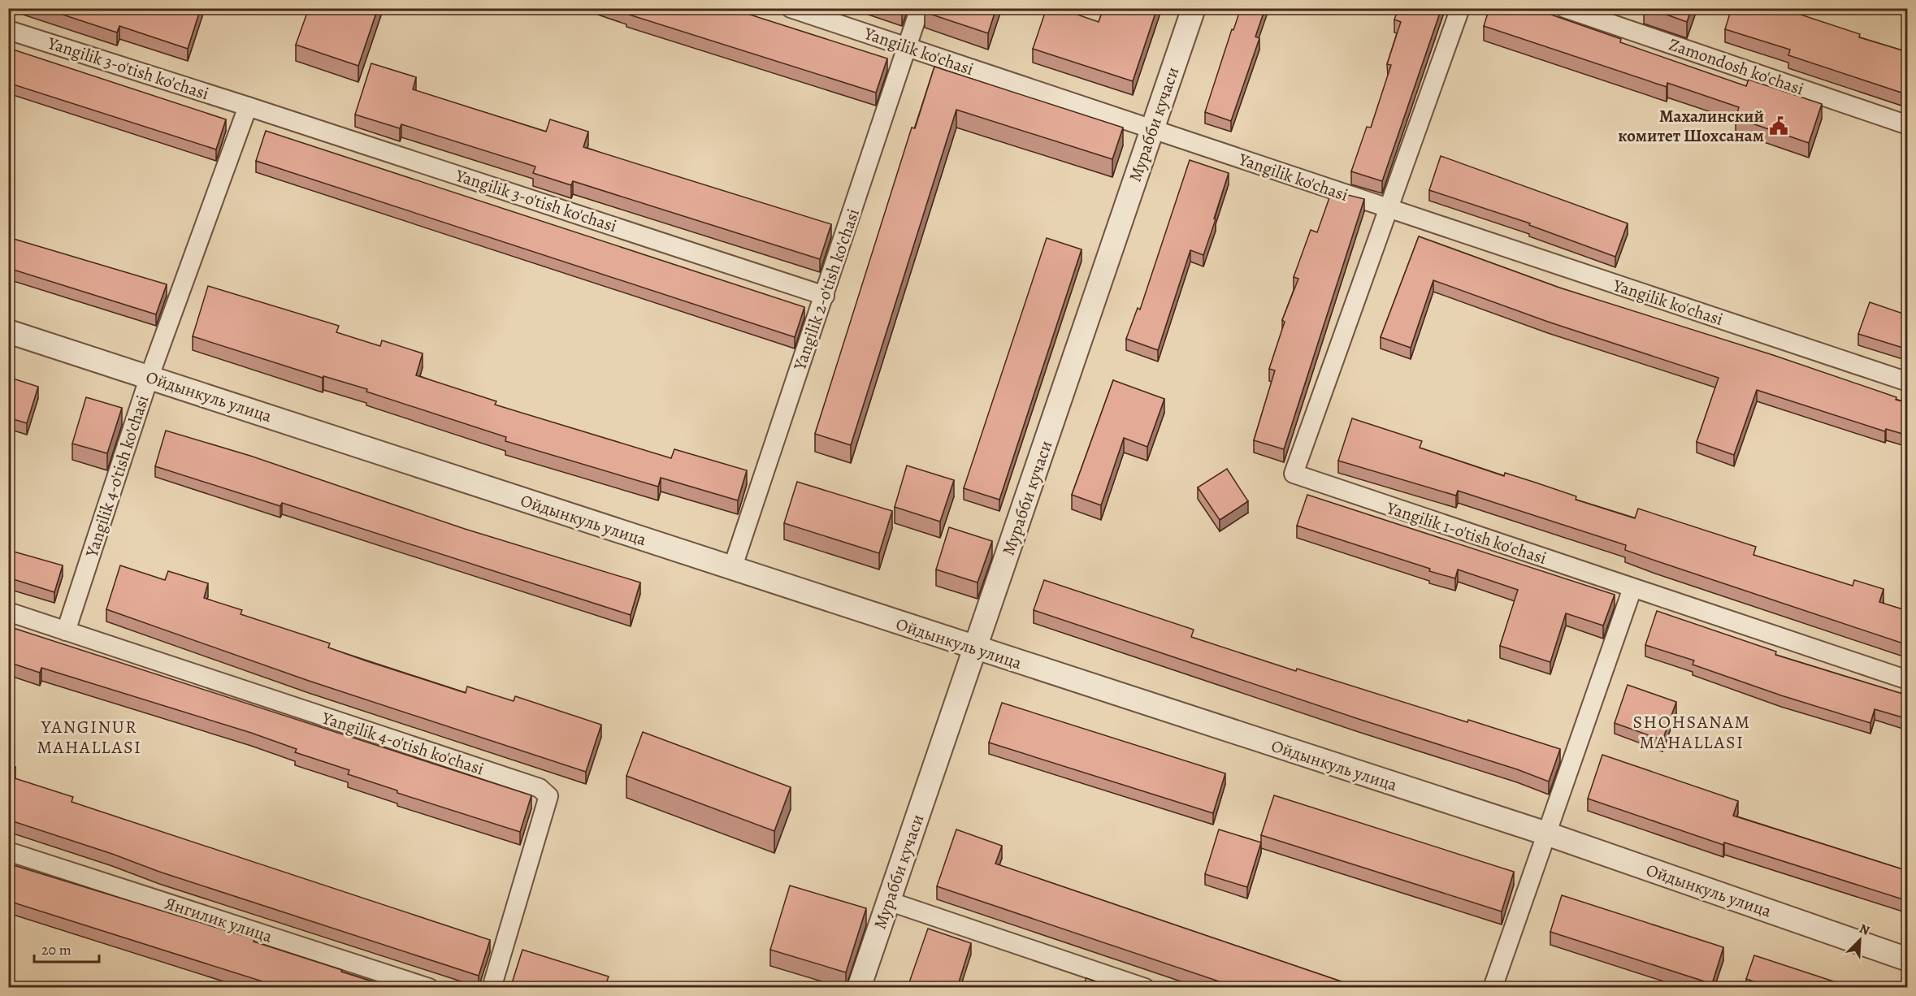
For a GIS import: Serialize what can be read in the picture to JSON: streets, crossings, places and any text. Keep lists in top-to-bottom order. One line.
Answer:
{"streets":{"street":["Yangilik ko'chasi","Zamondosh ko'chasi","Yangilik 3-o'tish ko'chasi","Мурабби кучаси","Yangilik 2-o'tish ko'chasi","Ойдынкуль улица","Yangilik 4-o'tish ko'chasi","Yangilik 1-o'tish ko'chasi","Янгилик улица"]},"crossings":[["Yangilik ko'chasi","Мурабби кучаси"],["Yangilik ko'chasi","Yangilik 2-o'tish ko'chasi"],["Yangilik ko'chasi","Yangilik 1-o'tish ko'chasi"],["Yangilik 3-o'tish ko'chasi","Yangilik 2-o'tish ko'chasi"],["Мурабби кучаси","Ойдынкуль улица"],["Yangilik 2-o'tish ko'chasi","Ойдынкуль улица"],["Ойдынкуль улица","Yangilik 4-o'tish ko'chasi"]],"districts":["SHOHSANAM MAHALLASI","YANGINUR MAHALLASI"],"places":{"public building":["Махалинский комитет Шохcанам"]},"scale_bar":"20 m","north":"top right"}
